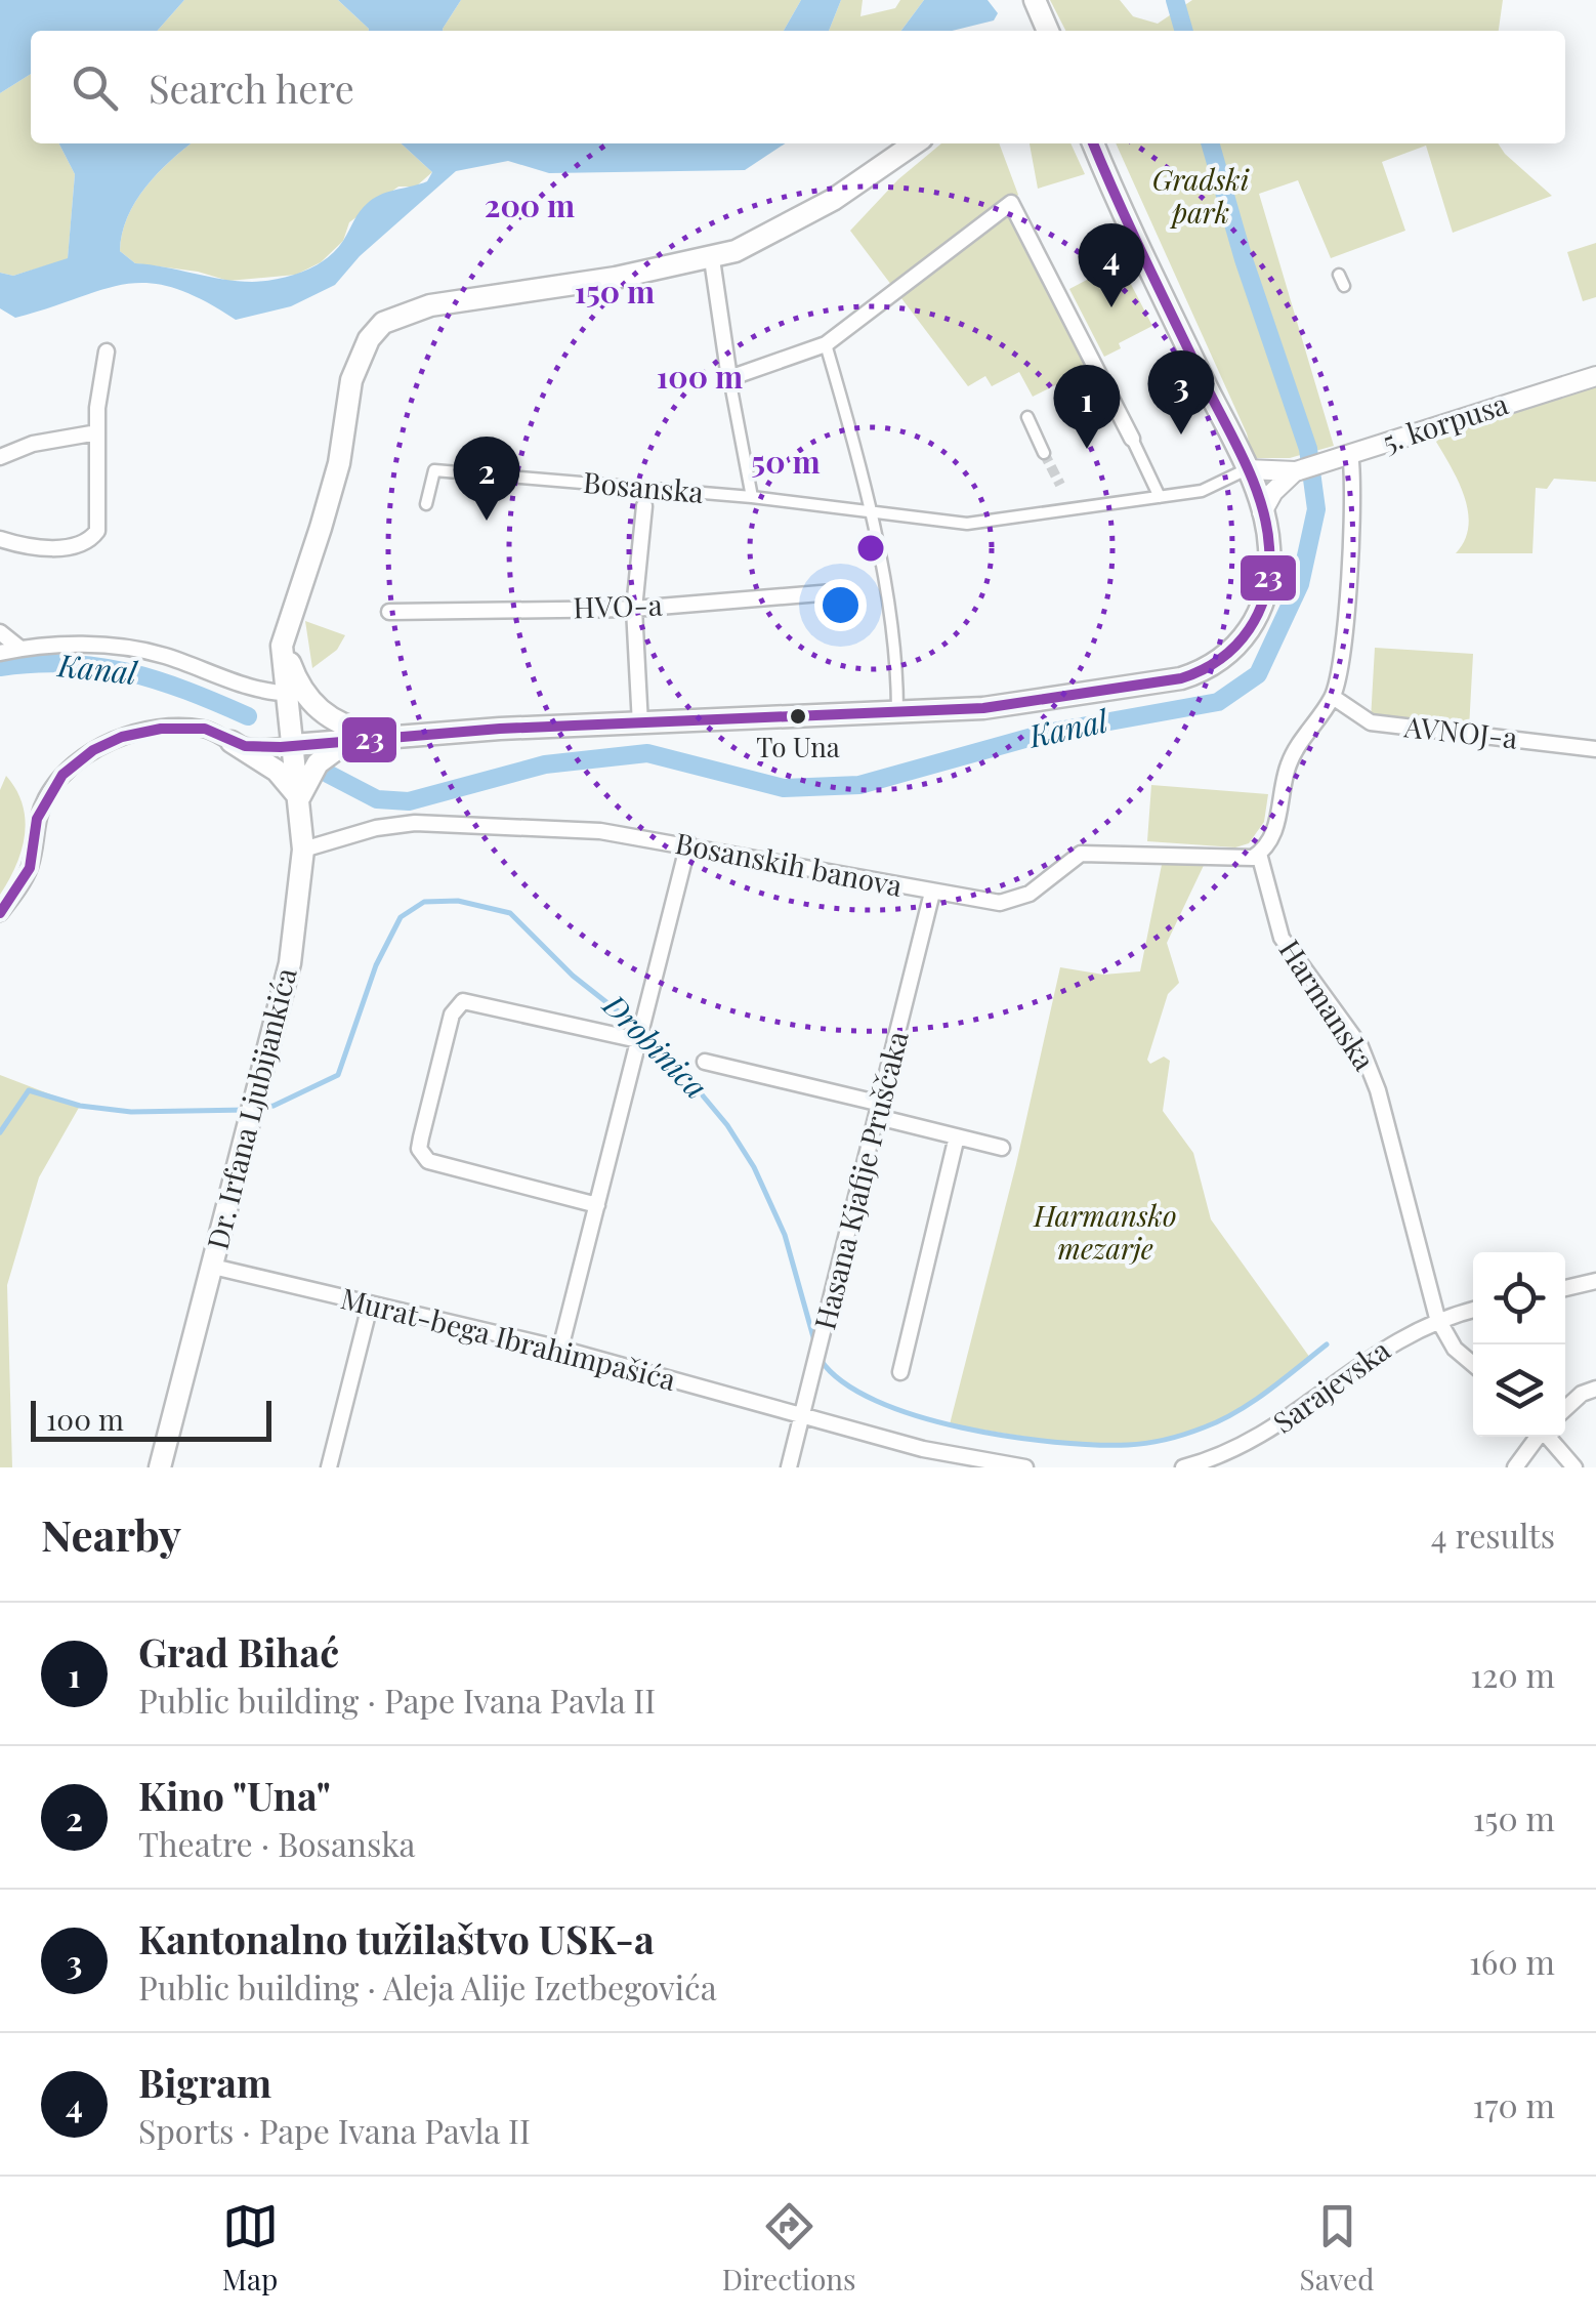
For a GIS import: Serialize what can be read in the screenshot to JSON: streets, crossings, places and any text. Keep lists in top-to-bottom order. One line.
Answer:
{"streets":{"main road":["Dr. Irfana Ljubijankića"],"street":["5. korpusa","Bosanska","HVO-a","AVNOJ-a","Bosanskih banova","Harmanska","Hasana Kjafije Pruščaka","Murat-bega Ibrahimpašića","Sarajevska"]},"crossings":[["5. korpusa","Bosanska"],["Bosanskih banova","Harmanska"],["Bosanskih banova","Dr. Irfana Ljubijankića"],["Bosanskih banova","Hasana Kjafije Pruščaka"],["Harmanska","Sarajevska"],["Dr. Irfana Ljubijankića","Murat-bega Ibrahimpašića"],["Hasana Kjafije Pruščaka","Murat-bega Ibrahimpašića"]],"water":["Kanal","Drobinica"],"parks":["Gradski park","Harmansko mezarje"],"places":["To Una"],"lines":["transit line 23"],"scale_bar":"100 m","page":{"search":"Search here","pins":["4","3","1","2"],"scale":"100 m","heading":["Nearby","4 results"],"list":[{"mark":"1","name":"Grad Bihać","note":"Public building · Pape Ivana Pavla II","value":"120 m"},{"mark":"2","name":"Kino \"Una\"","note":"Theatre · Bosanska","value":"150 m"},{"mark":"3","name":"Kantonalno tužilaštvo USK-a","note":"Public building · Aleja Alije Izetbegovića","value":"160 m"},{"mark":"4","name":"Bigram","note":"Sports · Pape Ivana Pavla II","value":"170 m"}],"nav":["Map","Directions","Saved"]},"rings":["200 m","150 m","100 m","50 m"]}
